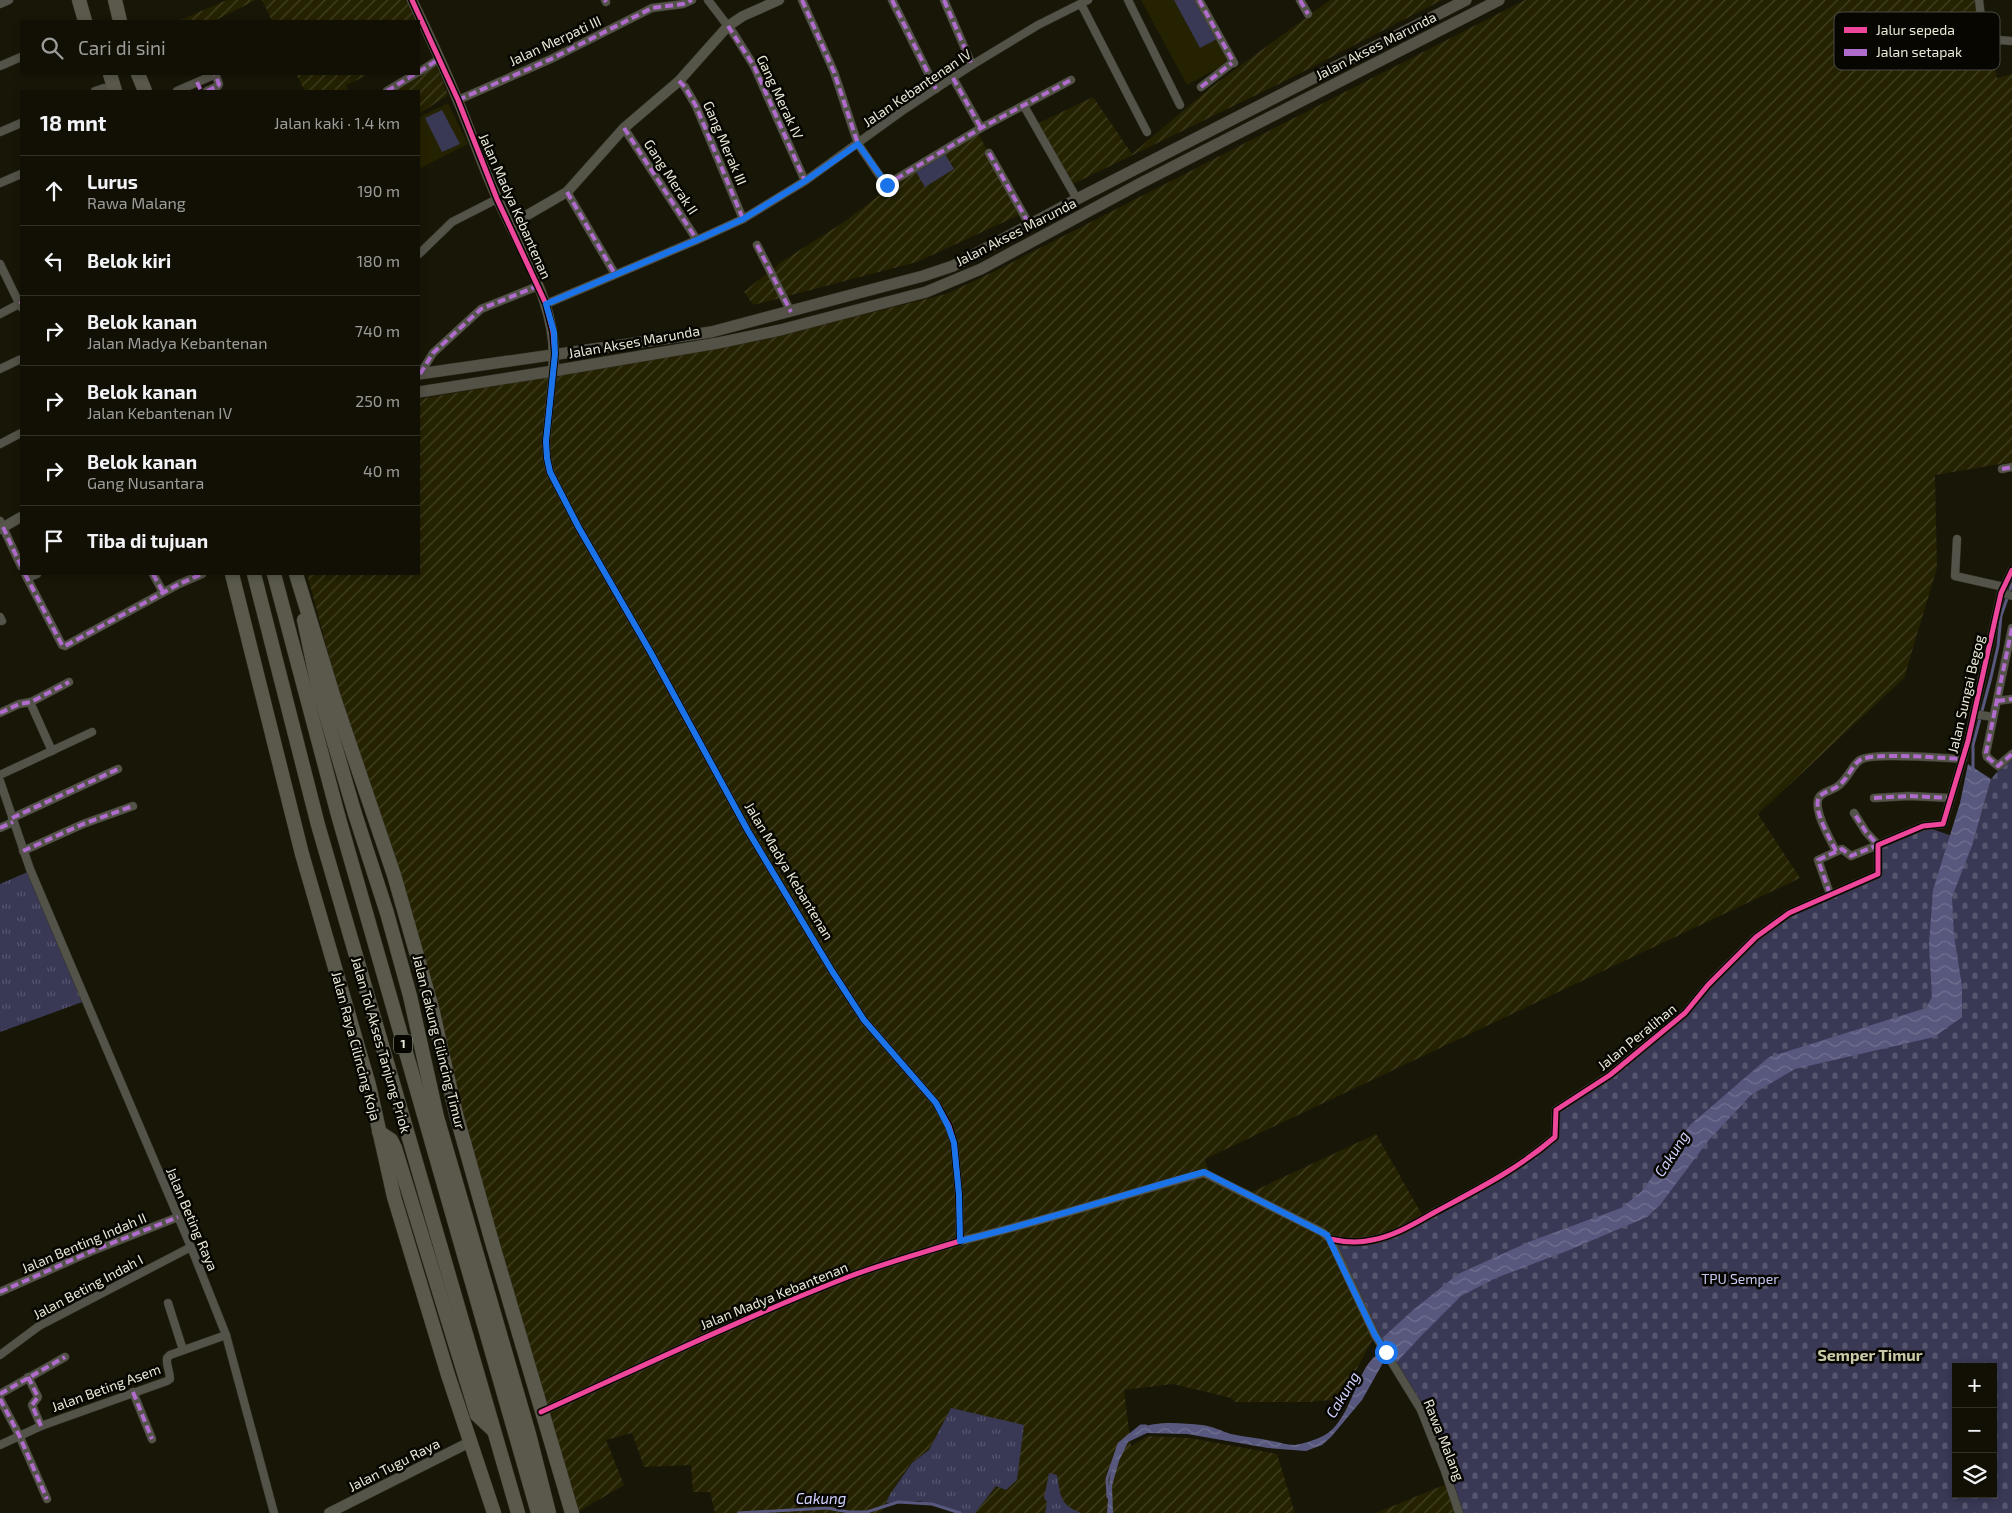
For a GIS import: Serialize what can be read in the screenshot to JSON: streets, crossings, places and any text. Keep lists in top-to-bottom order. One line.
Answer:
{"streets":{"highway":["Jalan Cakung Cilincing Timur","1","Jalan Tol Akses Tanjung Priok","Jalan Raya Cilincing Koja"],"main road":["Jalan Akses Marunda"],"street":["Jalan Merpati III","Jalan Kebantenan IV","Gang Merak IV","Gang Merak III","Gang Merak II","Jalan Madya Kebantenan","Jalan Sungai Begog","Jalan Peralihan","Jalan Beting Raya","Jalan Benting Indah II","Jalan Beting Indah I","Jalan Beting Asem","Rawa Malang","Jalan Tugu Raya"]},"crossings":[["Jalan Merpati III","Jalan Madya Kebantenan"],["Jalan Akses Marunda","Jalan Madya Kebantenan"],["Jalan Kebantenan IV","Gang Merak IV"],["Jalan Kebantenan IV","Gang Merak III"],["Jalan Kebantenan IV","Gang Merak II"],["Jalan Kebantenan IV","Jalan Madya Kebantenan"],["Gang Merak IV","Jalan Madya Kebantenan"],["Gang Merak III","Jalan Madya Kebantenan"],["Gang Merak II","Jalan Madya Kebantenan"],["Jalan Madya Kebantenan","Jalan Cakung Cilincing Timur"],["Jalan Sungai Begog","Jalan Peralihan"],["Jalan Peralihan","Rawa Malang"],["Jalan Raya Cilincing Koja","Jalan Tugu Raya"],["Jalan Beting Raya","Jalan Benting Indah II"],["Jalan Beting Raya","Jalan Beting Indah I"],["Jalan Beting Raya","Jalan Beting Asem"]],"districts":["Semper Timur"],"water":["Cakung"],"parks":["TPU Semper"],"legend":["Jalur sepeda","Jalan setapak"],"page":{"search":"Cari di sini","heading":["18 mnt","Jalan kaki · 1.4 km"],"list":[["Lurus","Rawa Malang","190 m"],["Belok kiri","180 m"],["Belok kanan","Jalan Madya Kebantenan","740 m"],["Belok kanan","Jalan Kebantenan IV","250 m"],["Belok kanan","Gang Nusantara","40 m"],"Tiba di tujuan"],"map_buttons":["+","−"]}}
